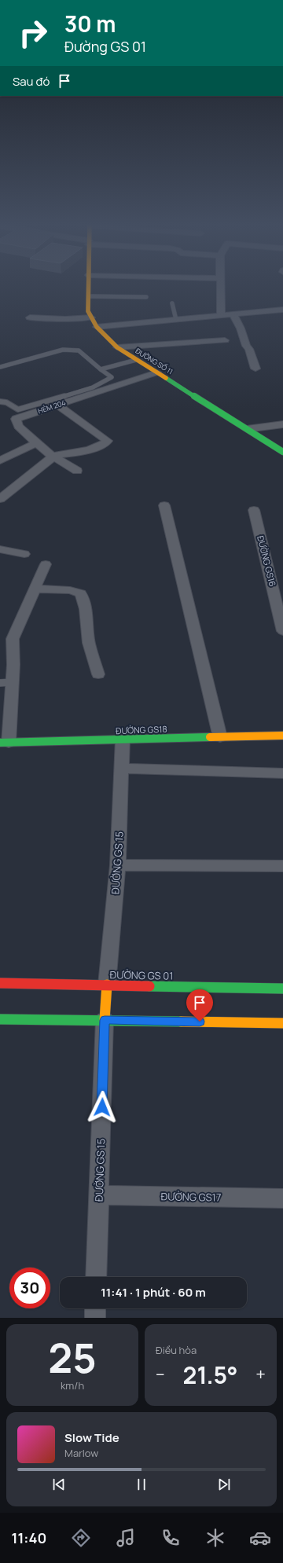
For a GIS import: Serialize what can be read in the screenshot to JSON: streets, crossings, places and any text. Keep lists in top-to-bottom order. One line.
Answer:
{"streets":{"main road":["ĐƯỜNG SỐ 11","ĐƯỜNG GS18","ĐƯỜNG GS 01"],"street":["HẺM 204","ĐƯỜNG GS16","ĐƯỜNG GS 15","ĐƯỜNG GS17"]},"crossings":[["ĐƯỜNG SỐ 11","HẺM 204"],["ĐƯỜNG GS18","ĐƯỜNG GS 15"],["ĐƯỜNG GS 15","ĐƯỜNG GS 01"],["ĐƯỜNG GS 15","ĐƯỜNG GS17"]],"page":{"turn":["30 m","Đường GS 01"],"then":"Sau đó","limit":"30","trip":"11:41 · 1 phút · 60 m","tile":[["25","km/h"],"Điều hòa"],"heat":["−","21.5°","+"],"song":["Slow Tide","Marlow"],"tabs":"11:40"}}
